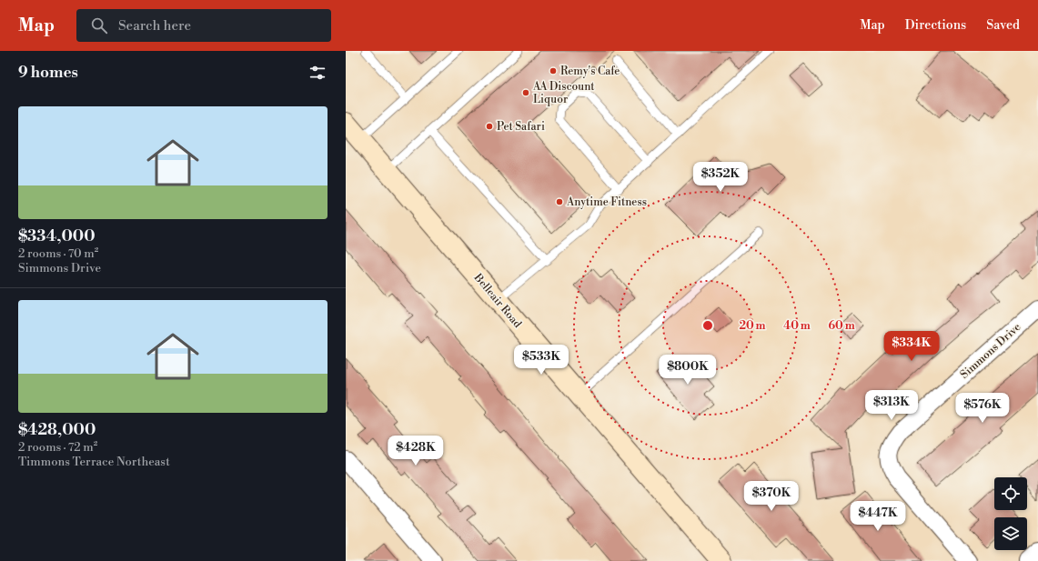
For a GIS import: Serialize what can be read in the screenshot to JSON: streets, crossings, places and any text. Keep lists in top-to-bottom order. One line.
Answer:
{"streets":{"main road":["Belleair Road"],"street":["Simmons Drive"]},"places":["Remy's Cafe","AA Discount Liquor","Pet Safari","Anytime Fitness"],"page":{"header":"Map","search":"Search here","nav":["Map","Directions","Saved"],"heading":"9 homes","list":[{"name":"$334,000","note":"2 rooms · 70 m² · Simmons Drive"},{"name":"$428,000","note":"2 rooms · 72 m² · Timmons Terrace Northeast"}],"price":["$352K","$334K","$533K","$800K","$313K","$576K","$428K","$370K","$447K"]},"rings":["20 m","40 m","60 m"]}
